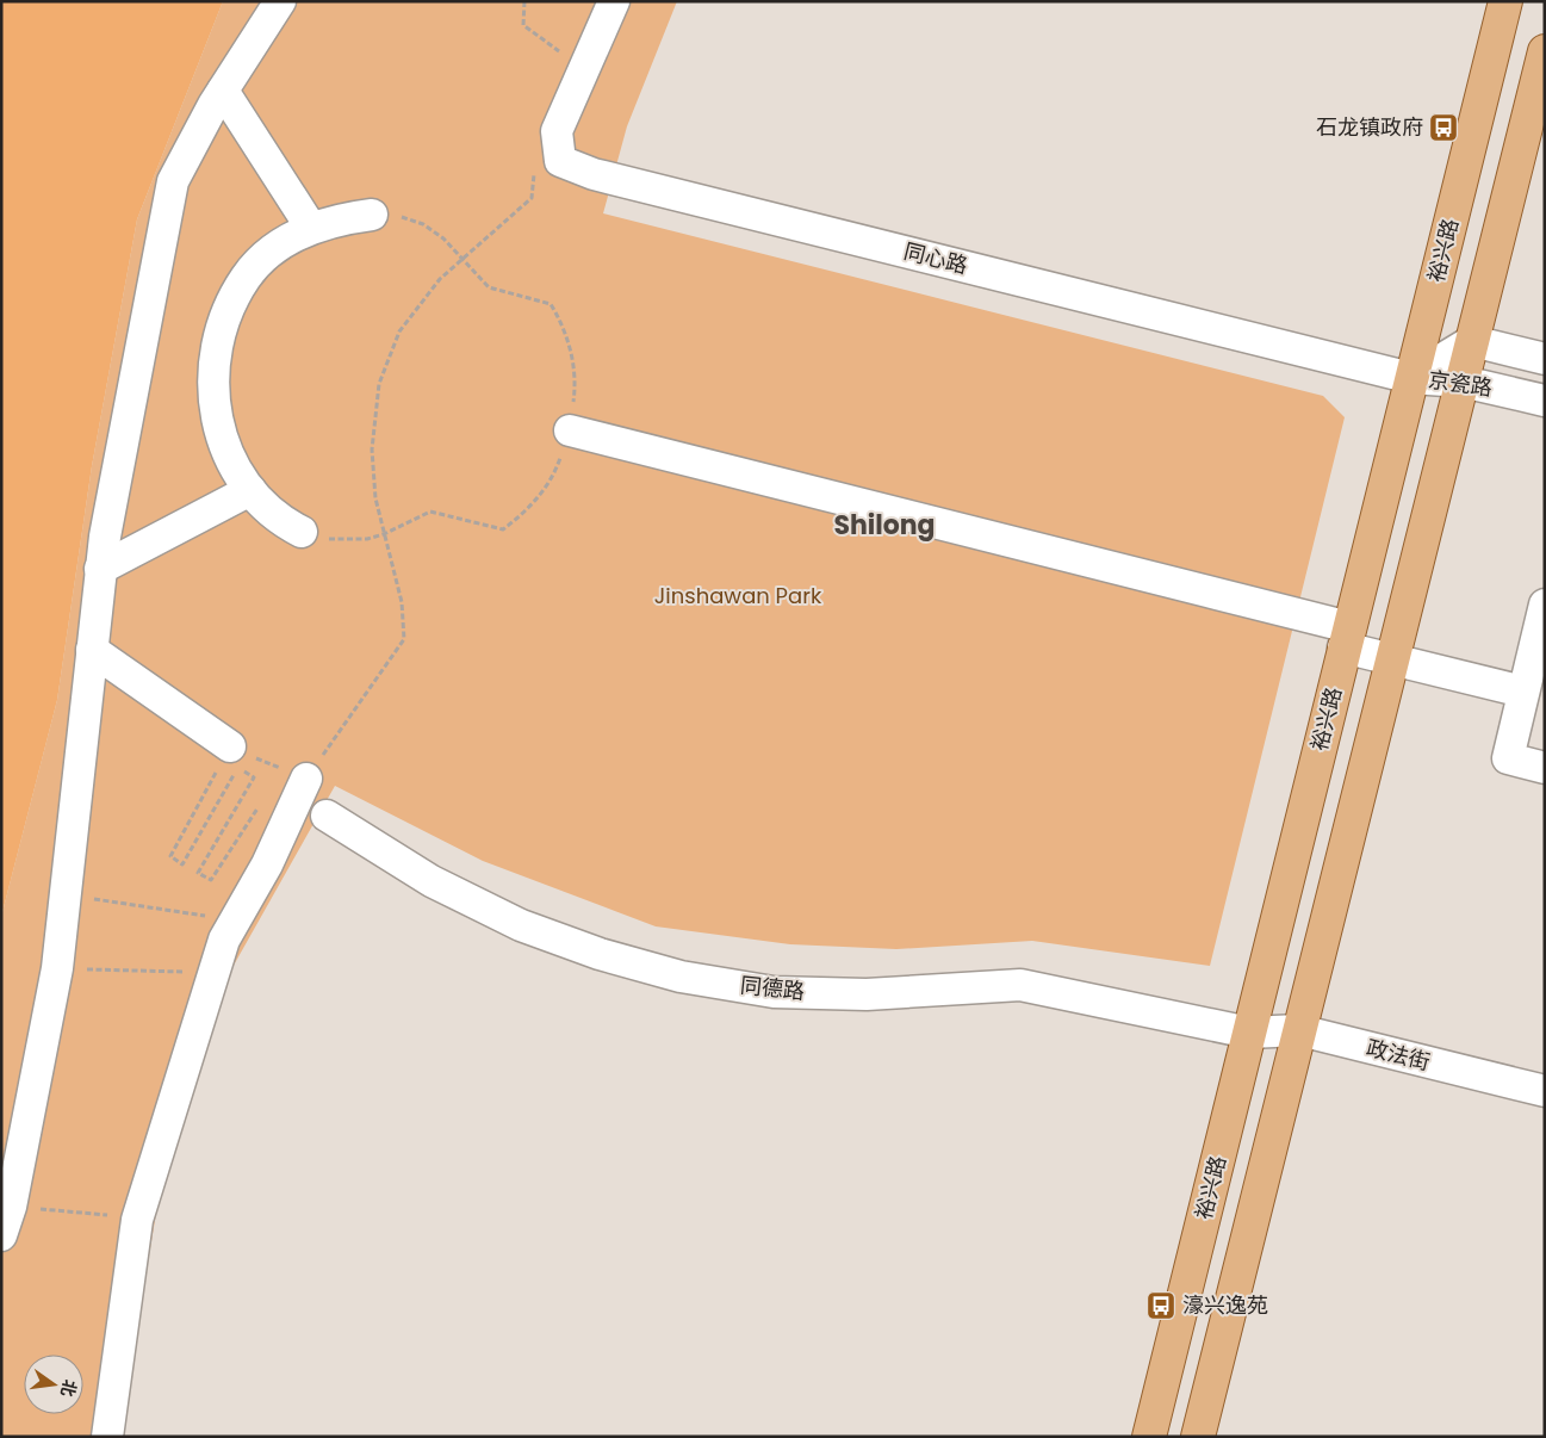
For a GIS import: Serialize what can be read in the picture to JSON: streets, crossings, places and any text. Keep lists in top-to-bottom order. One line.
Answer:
{"streets":{"main road":["裕兴路"],"street":["同心路","京瓷路","同德路","政法街"]},"crossings":[["裕兴路","同心路"],["裕兴路","京瓷路"],["裕兴路","同德路"],["裕兴路","政法街"],["同心路","京瓷路"],["同德路","政法街"]],"districts":["Shilong"],"parks":["Jinshawan Park"],"places":{"bus stop":["石龙镇政府","濠兴逸苑"]},"north":"right"}
